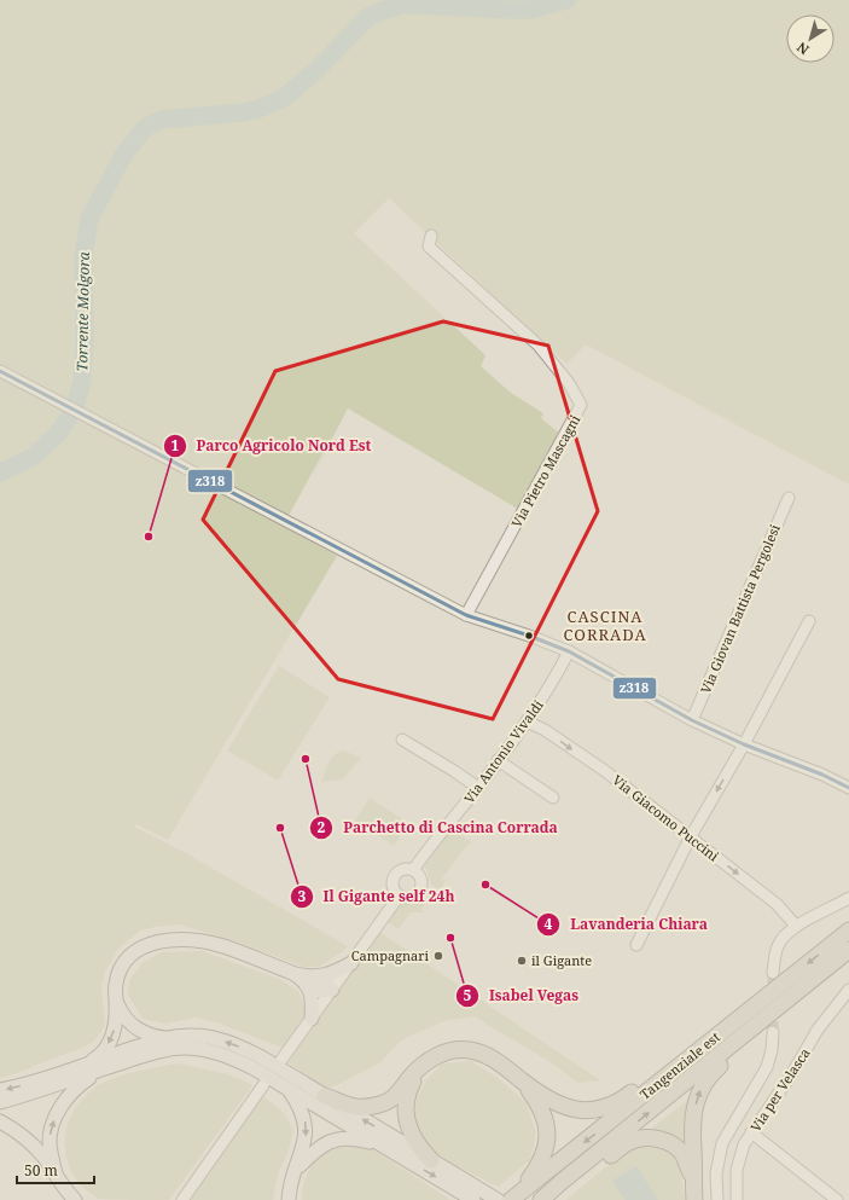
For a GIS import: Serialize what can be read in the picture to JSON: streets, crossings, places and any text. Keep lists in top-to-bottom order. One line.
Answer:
{"streets":{"highway":["Tangenziale est"],"street":["Via Pietro Mascagni","Via Giovan Battista Pergolesi","Via Antonio Vivaldi","Via Giacomo Puccini","Via per Velasca"]},"crossings":[["Via Antonio Vivaldi","Via Giacomo Puccini"]],"districts":["CASCINA CORRADA"],"water":["Torrente Molgora"],"places":["Parco Agricolo Nord Est","Parchetto di Cascina Corrada","Il Gigante self 24h","Lavanderia Chiara","Isabel Vegas","Campagnari","il Gigante"],"lines":["transit line z318"],"scale_bar":"50 m","north":"bottom left"}
